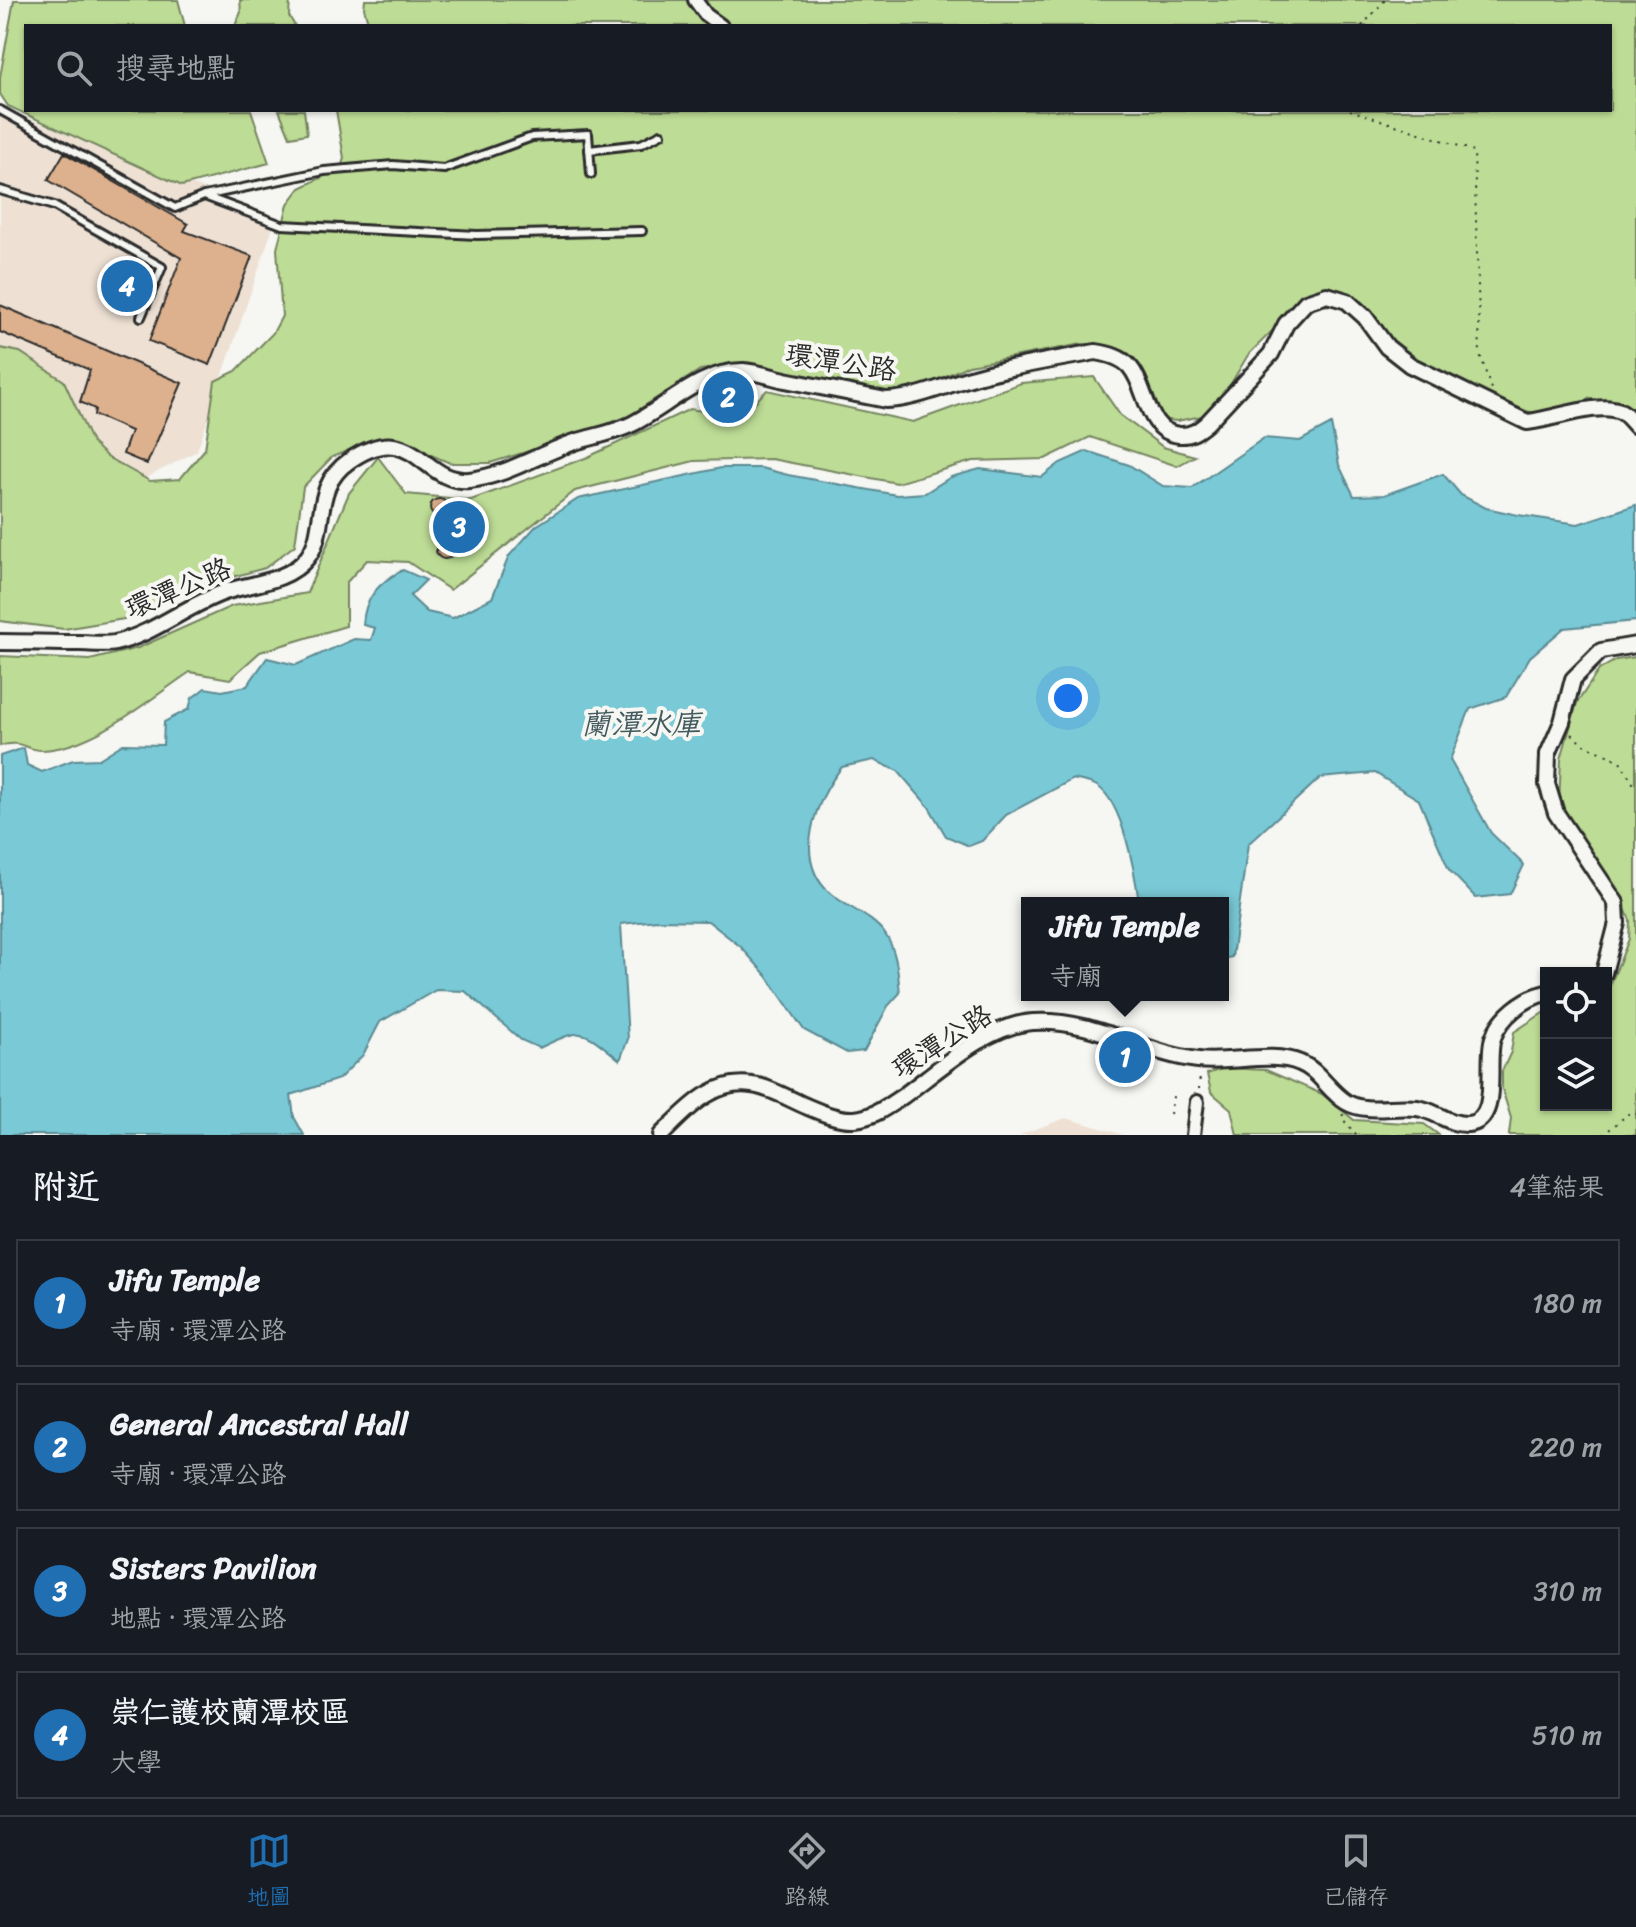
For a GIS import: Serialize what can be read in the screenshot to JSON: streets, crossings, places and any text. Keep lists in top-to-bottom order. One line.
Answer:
{"streets":{"street":["環潭公路"]},"water":["蘭潭水庫"],"page":{"search":"搜尋地點","pins":["4","2","3","1"],"popup":["Jifu Temple","寺廟"],"heading":["附近","4筆結果"],"list":[{"mark":"1","name":"Jifu Temple","note":"寺廟 · 環潭公路","value":"180 m"},{"mark":"2","name":"General Ancestral Hall","note":"寺廟 · 環潭公路","value":"220 m"},{"mark":"3","name":"Sisters Pavilion","note":"地點 · 環潭公路","value":"310 m"},{"mark":"4","name":"崇仁護校蘭潭校區","note":"大學","value":"510 m"}],"nav":["地圖","路線","已儲存"]}}
